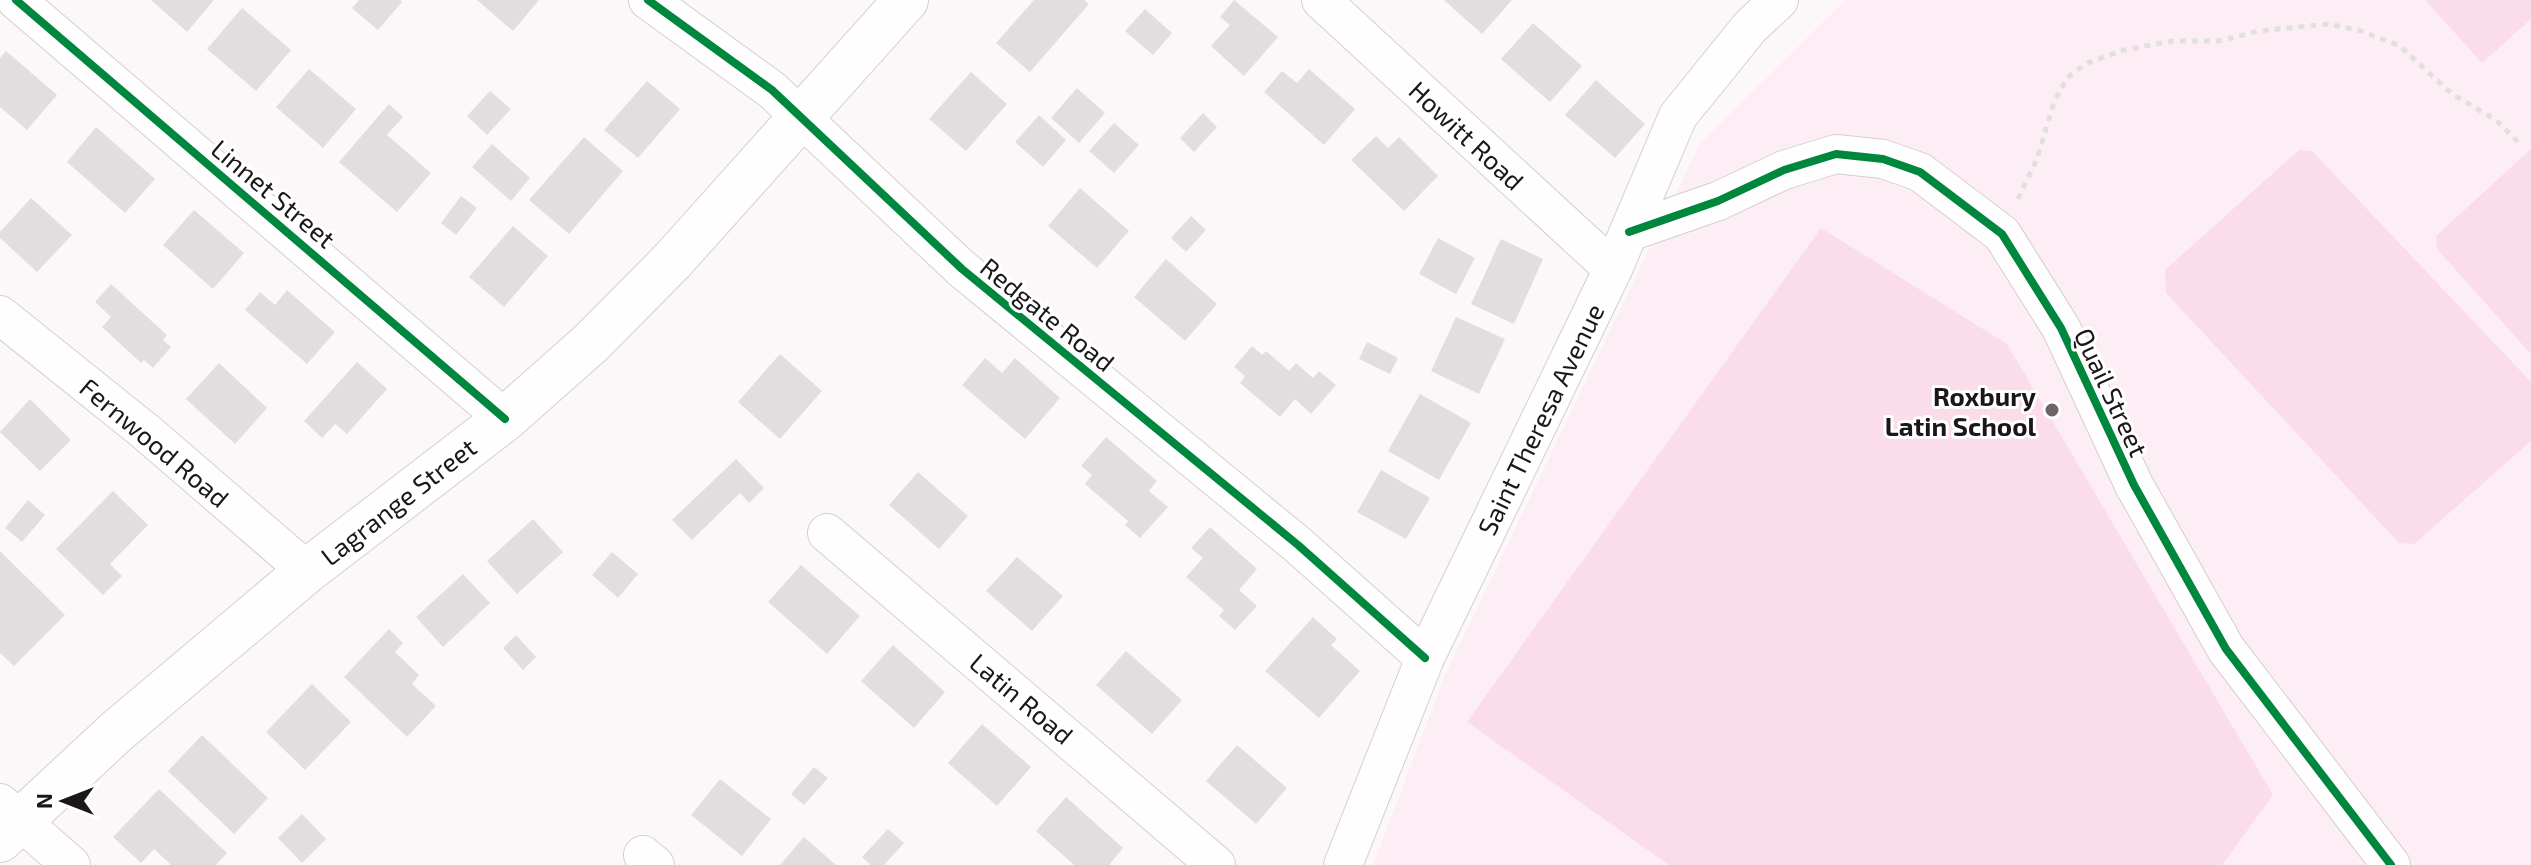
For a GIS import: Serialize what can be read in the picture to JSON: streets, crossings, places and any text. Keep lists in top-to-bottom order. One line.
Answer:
{"streets":{"main road":["Lagrange Street"],"street":["Howitt Road","Linnet Street","Redgate Road","Quail Street","Saint Theresa Avenue","Fernwood Road","Latin Road"]},"crossings":[["Howitt Road","Saint Theresa Avenue"],["Linnet Street","Lagrange Street"],["Redgate Road","Saint Theresa Avenue"],["Redgate Road","Lagrange Street"],["Quail Street","Saint Theresa Avenue"],["Fernwood Road","Lagrange Street"]],"places":["Roxbury Latin School"],"north":"left"}
